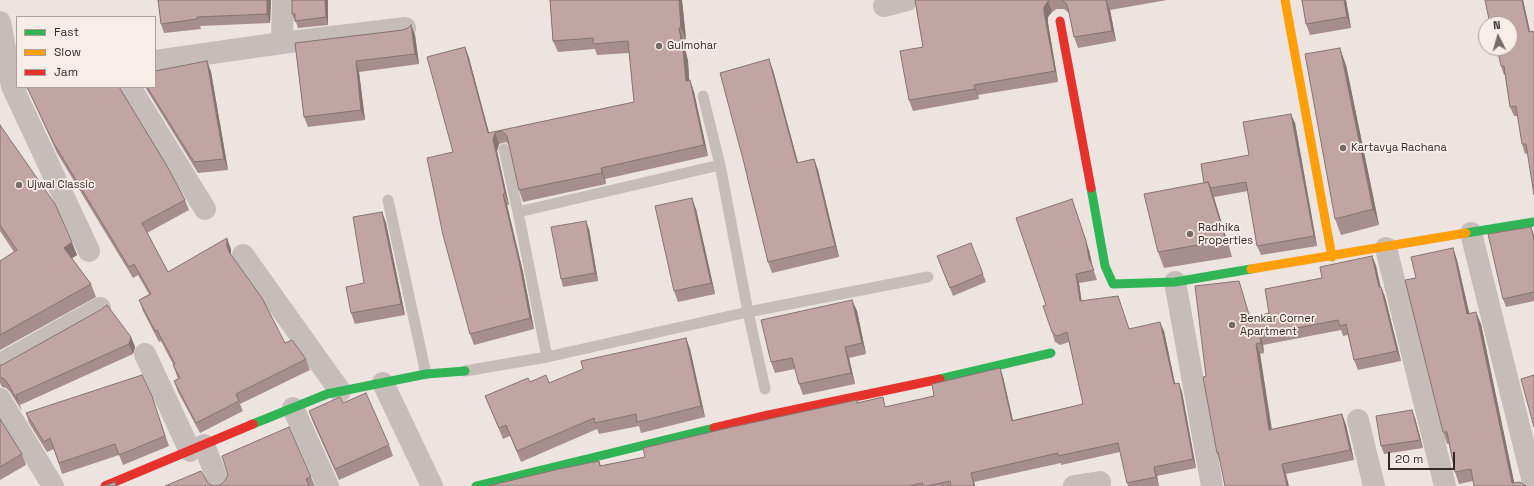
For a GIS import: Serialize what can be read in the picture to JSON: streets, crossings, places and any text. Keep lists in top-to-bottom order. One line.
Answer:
{"places":["Gulmohar","Kartavya Rachana","Ujwal Classic","Radhika Properties","Benkar Corner Apartment"],"legend":["Fast","Slow","Jam"],"scale_bar":"20 m","north":"top"}
